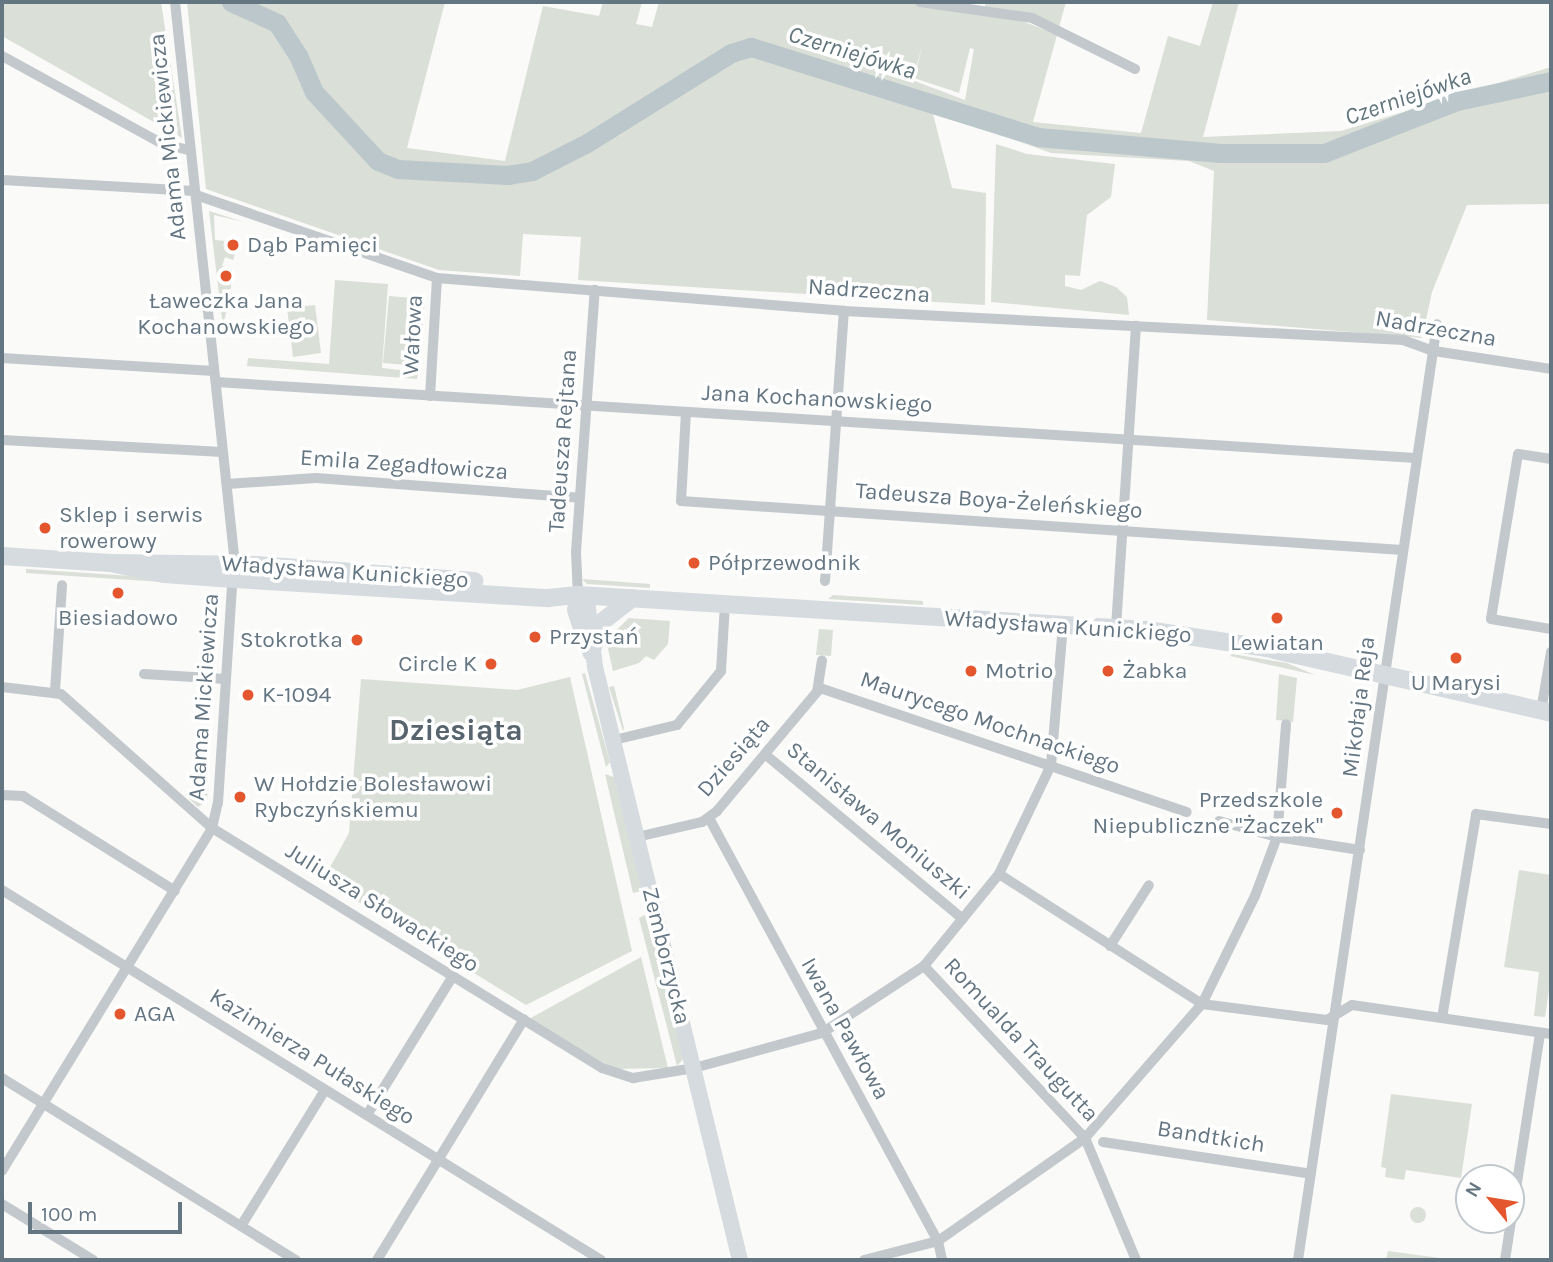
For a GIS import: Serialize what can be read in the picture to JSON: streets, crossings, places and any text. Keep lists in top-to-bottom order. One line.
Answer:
{"streets":{"main road":["Władysława Kunickiego"],"street":["Adama Mickiewicza","Nadrzeczna","Wałowa","Jana Kochanowskiego","Tadeusza Rejtana","Emila Zegadłowicza","Tadeusza Boya-Żeleńskiego","Mikołaja Reja","Maurycego Mochnackiego","Dziesiąta","Stanisława Moniuszki","Juliusza Słowackiego","Zemborzycka","Iwana Pawłowa","Romualda Traugutta","Kazimierza Pułaskiego","Bandtkich"]},"crossings":[["Adama Mickiewicza","Nadrzeczna"],["Adama Mickiewicza","Jana Kochanowskiego"],["Adama Mickiewicza","Emila Zegadłowicza"],["Adama Mickiewicza","Władysława Kunickiego"],["Adama Mickiewicza","Juliusza Słowackiego"],["Adama Mickiewicza","Kazimierza Pułaskiego"],["Nadrzeczna","Wałowa"],["Nadrzeczna","Tadeusza Rejtana"],["Nadrzeczna","Mikołaja Reja"],["Wałowa","Jana Kochanowskiego"],["Jana Kochanowskiego","Tadeusza Rejtana"],["Jana Kochanowskiego","Tadeusza Boya-Żeleńskiego"],["Jana Kochanowskiego","Mikołaja Reja"],["Tadeusza Rejtana","Emila Zegadłowicza"],["Tadeusza Rejtana","Władysława Kunickiego"],["Tadeusza Rejtana","Zemborzycka"],["Tadeusza Boya-Żeleńskiego","Mikołaja Reja"],["Władysława Kunickiego","Mikołaja Reja"],["Władysława Kunickiego","Zemborzycka"],["Mikołaja Reja","Bandtkich"],["Maurycego Mochnackiego","Dziesiąta"],["Maurycego Mochnackiego","Juliusza Słowackiego"],["Dziesiąta","Stanisława Moniuszki"],["Dziesiąta","Zemborzycka"],["Dziesiąta","Iwana Pawłowa"],["Stanisława Moniuszki","Juliusza Słowackiego"],["Juliusza Słowackiego","Zemborzycka"],["Juliusza Słowackiego","Iwana Pawłowa"],["Juliusza Słowackiego","Romualda Traugutta"]],"districts":["Dziesiąta"],"water":["Czerniejówka"],"places":["Dąb Pamięci","Ławeczka Jana Kochanowskiego","Sklep i serwis rowerowy","Półprzewodnik","Biesiadowo","Lewiatan","Przystań","Stokrotka","U Marysi","Circle K","Motrio","Żabka","K-1094","W Hołdzie Bolesławowi Rybczyńskiemu","Przedszkole Niepubliczne \"Żaczek\"","AGA"],"scale_bar":"100 m","north":"top left"}
